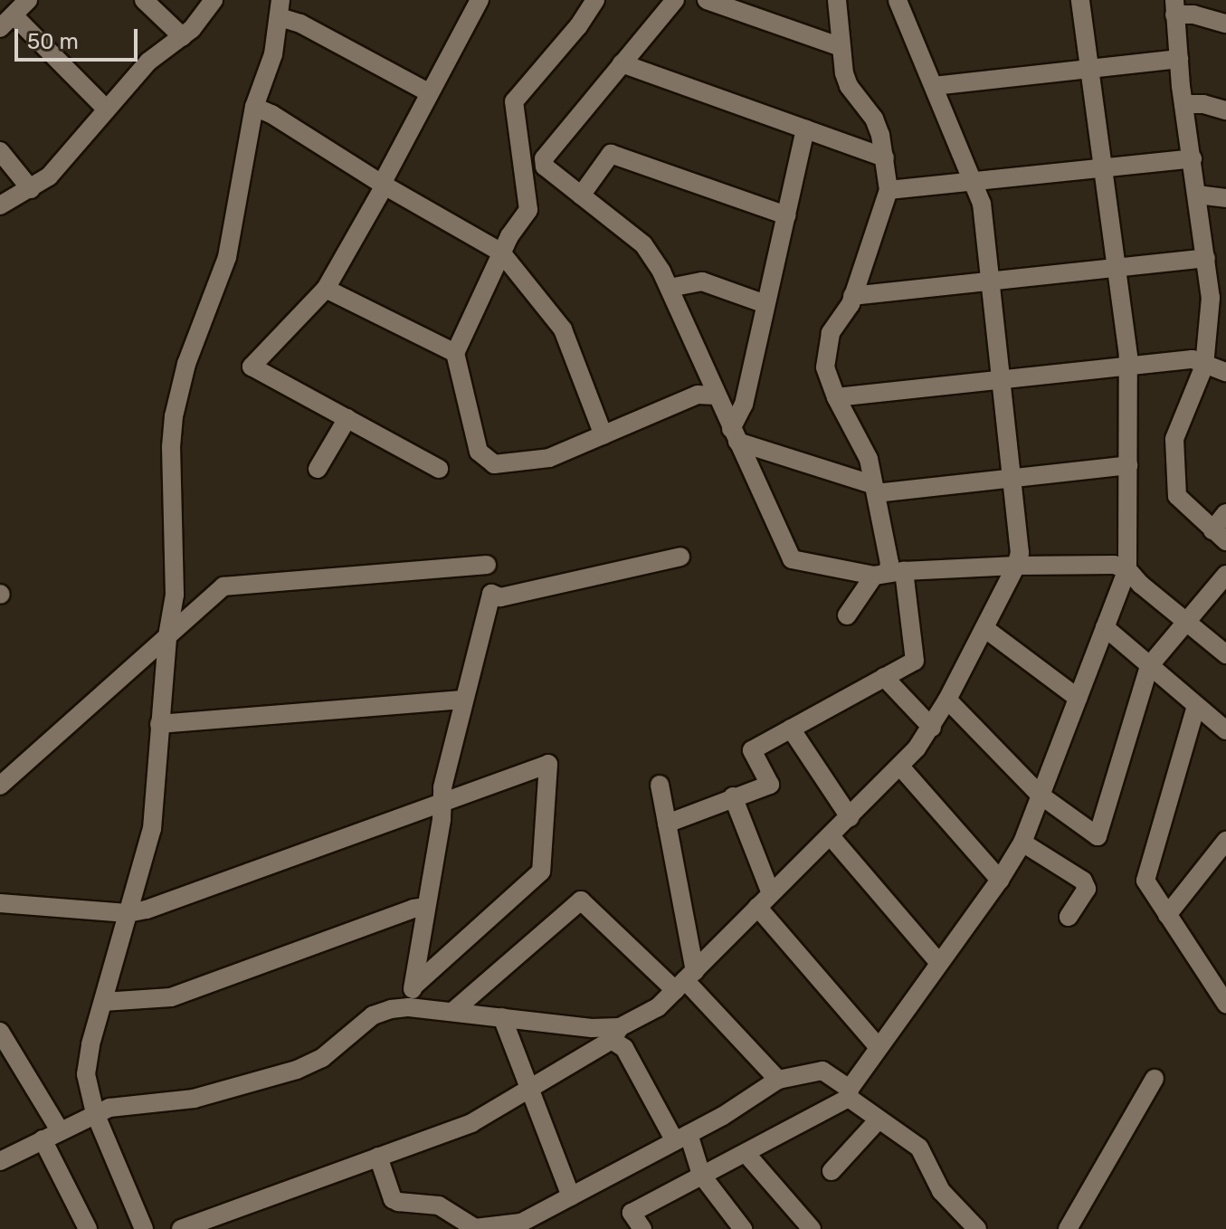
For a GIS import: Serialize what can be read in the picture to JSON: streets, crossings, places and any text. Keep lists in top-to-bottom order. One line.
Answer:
{"scale_bar":"50 m"}
